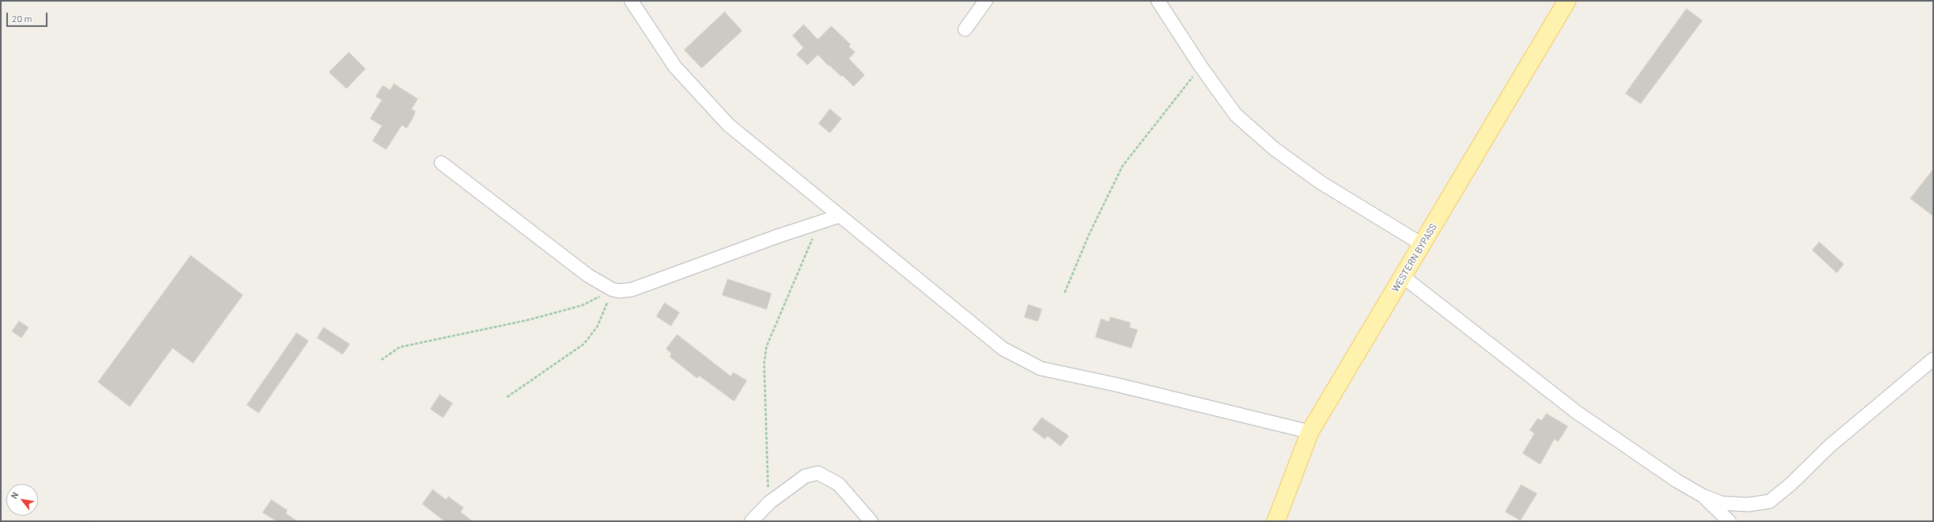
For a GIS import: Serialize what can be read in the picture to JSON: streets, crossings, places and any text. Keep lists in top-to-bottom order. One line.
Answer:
{"streets":{"main road":["WESTERN BYPASS"]},"scale_bar":"20 m","north":"top left"}
